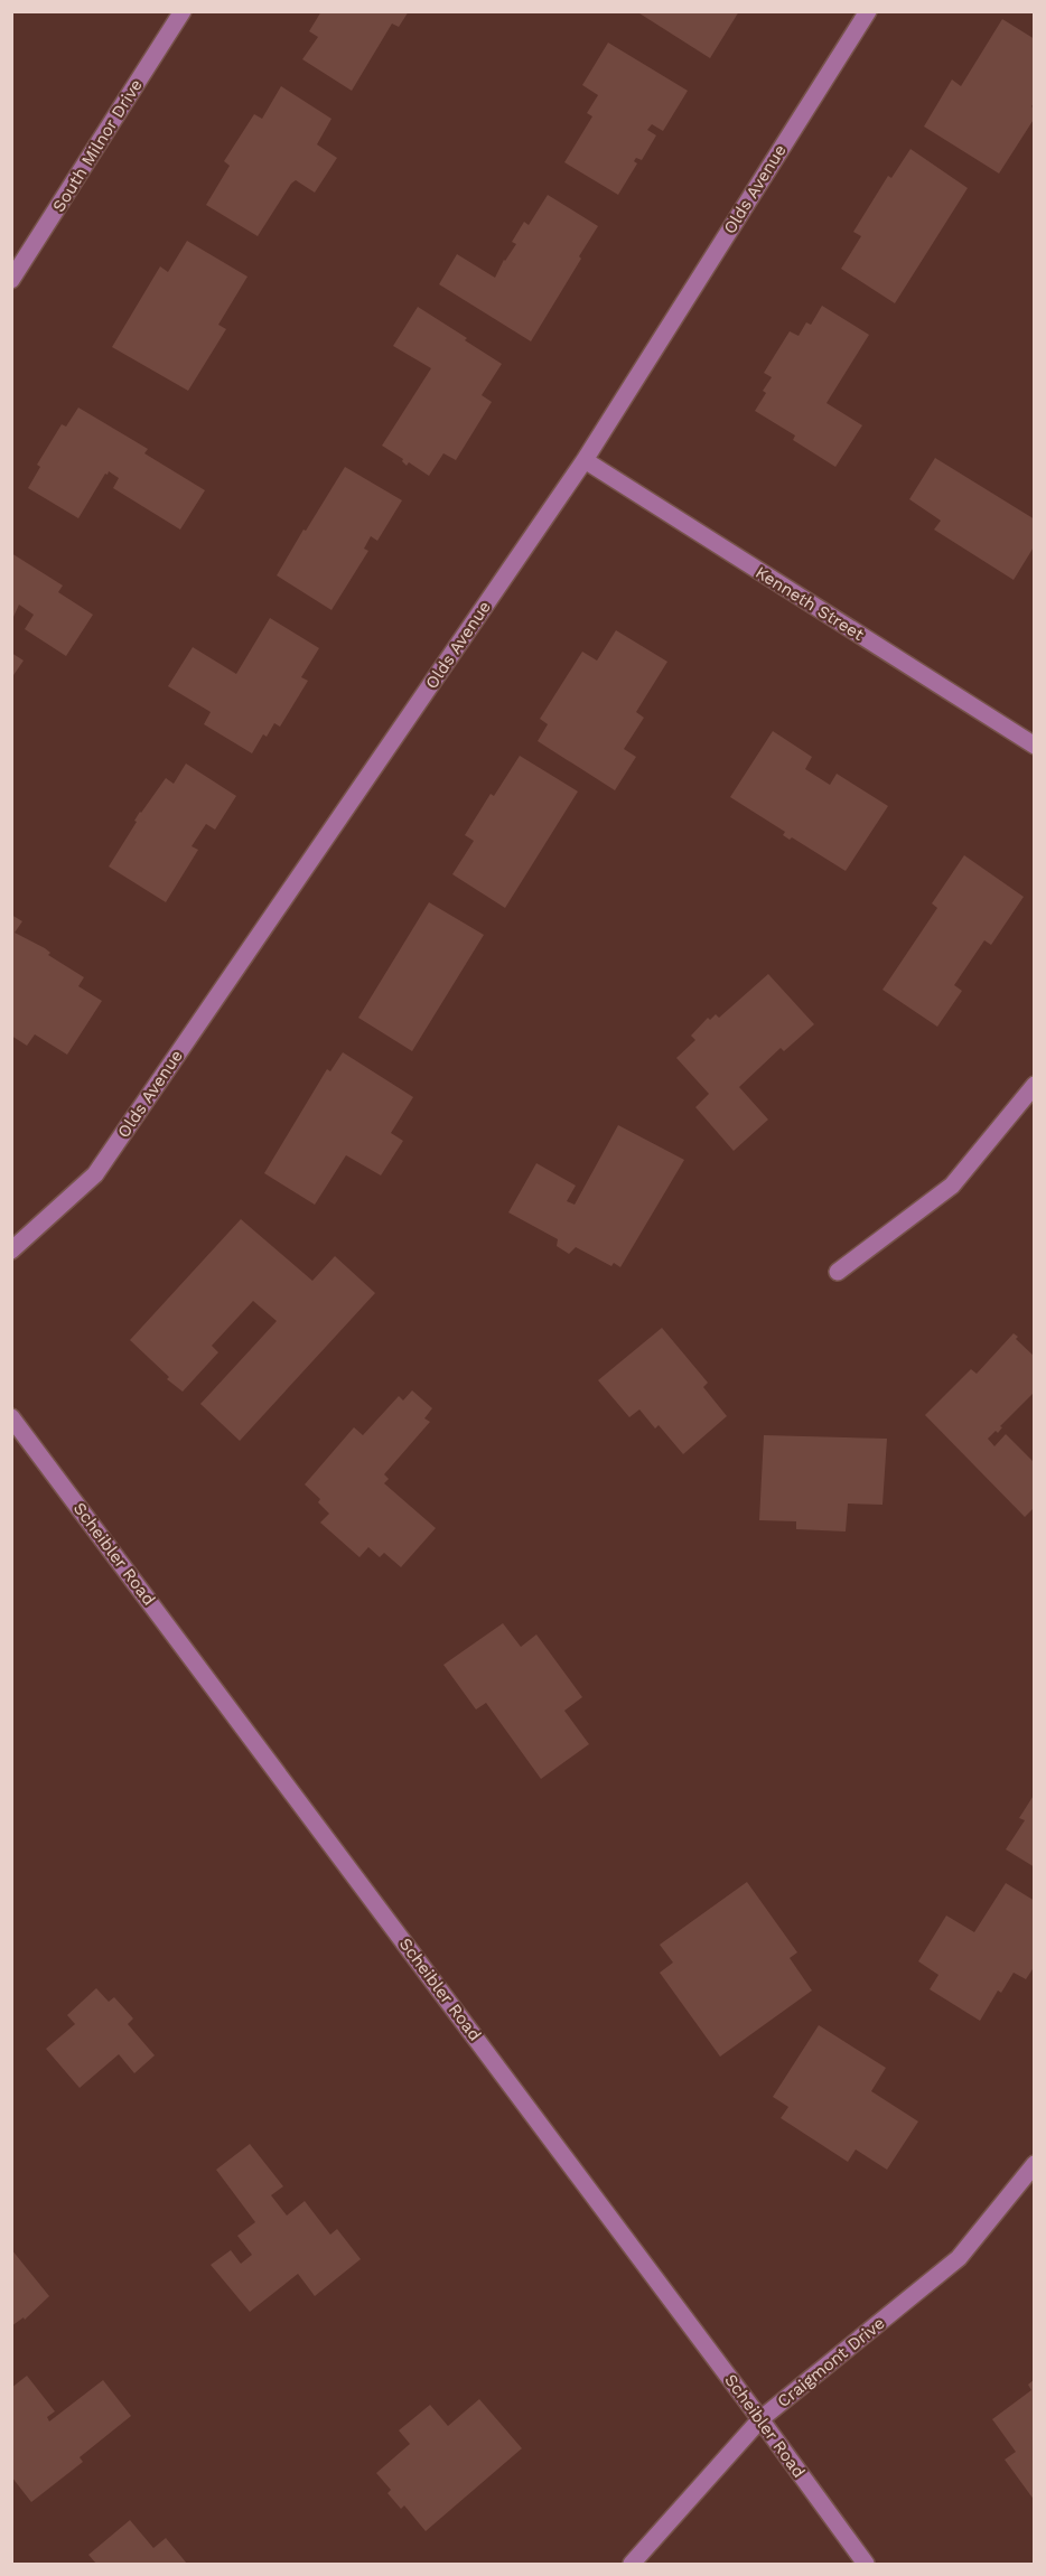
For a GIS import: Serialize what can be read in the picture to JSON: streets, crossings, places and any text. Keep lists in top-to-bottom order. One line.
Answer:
{"streets":{"street":["South Milnor Drive","Olds Avenue","Kenneth Street","Scheibler Road","Craigmont Drive"]},"crossings":[["Olds Avenue","Kenneth Street"],["Scheibler Road","Craigmont Drive"]]}
